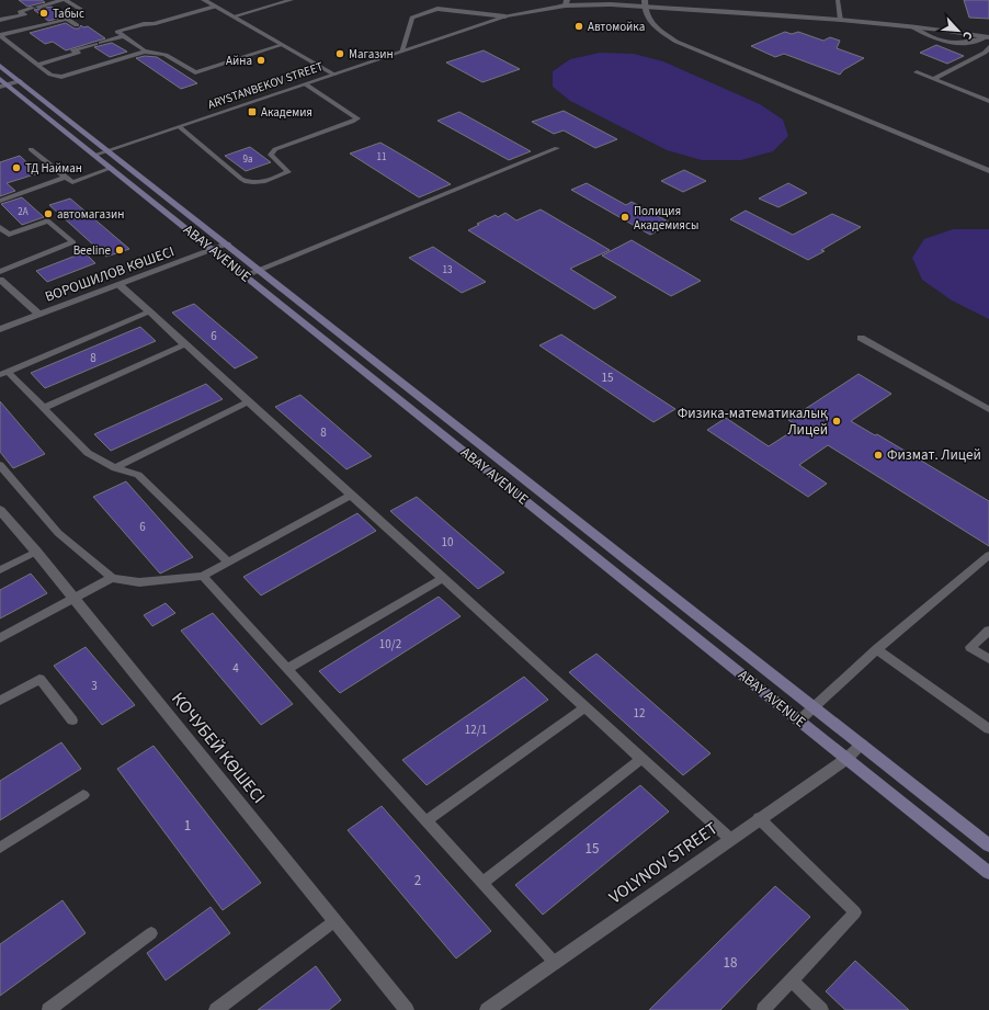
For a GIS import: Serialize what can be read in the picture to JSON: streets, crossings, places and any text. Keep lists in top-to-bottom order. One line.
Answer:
{"streets":{"main road":["ABAY AVENUE"],"street":["ARYSTANBEKOV STREET","ВОРОШИЛОВ КӨШЕСІ","КОЧУБЕЙ КӨШЕСІ","VOLYNOV STREET"]},"crossings":[["ARYSTANBEKOV STREET","ABAY AVENUE"],["ABAY AVENUE","ВОРОШИЛОВ КӨШЕСІ"],["ABAY AVENUE","VOLYNOV STREET"]],"places":{"other":["Табыс","Автомойка","Магазин","Айна","ТД Найман","автомагазин","Полиция Академиясы","Beeline","Физика-математикалық Лицей","Физмат. Лицей"],"transit":["Академия"]},"house_numbers":["11","9а","2А","13","6","8","15","8","6","10","10/2","4","3","12","12/1","1","15","2","18"],"north":"bottom right"}
